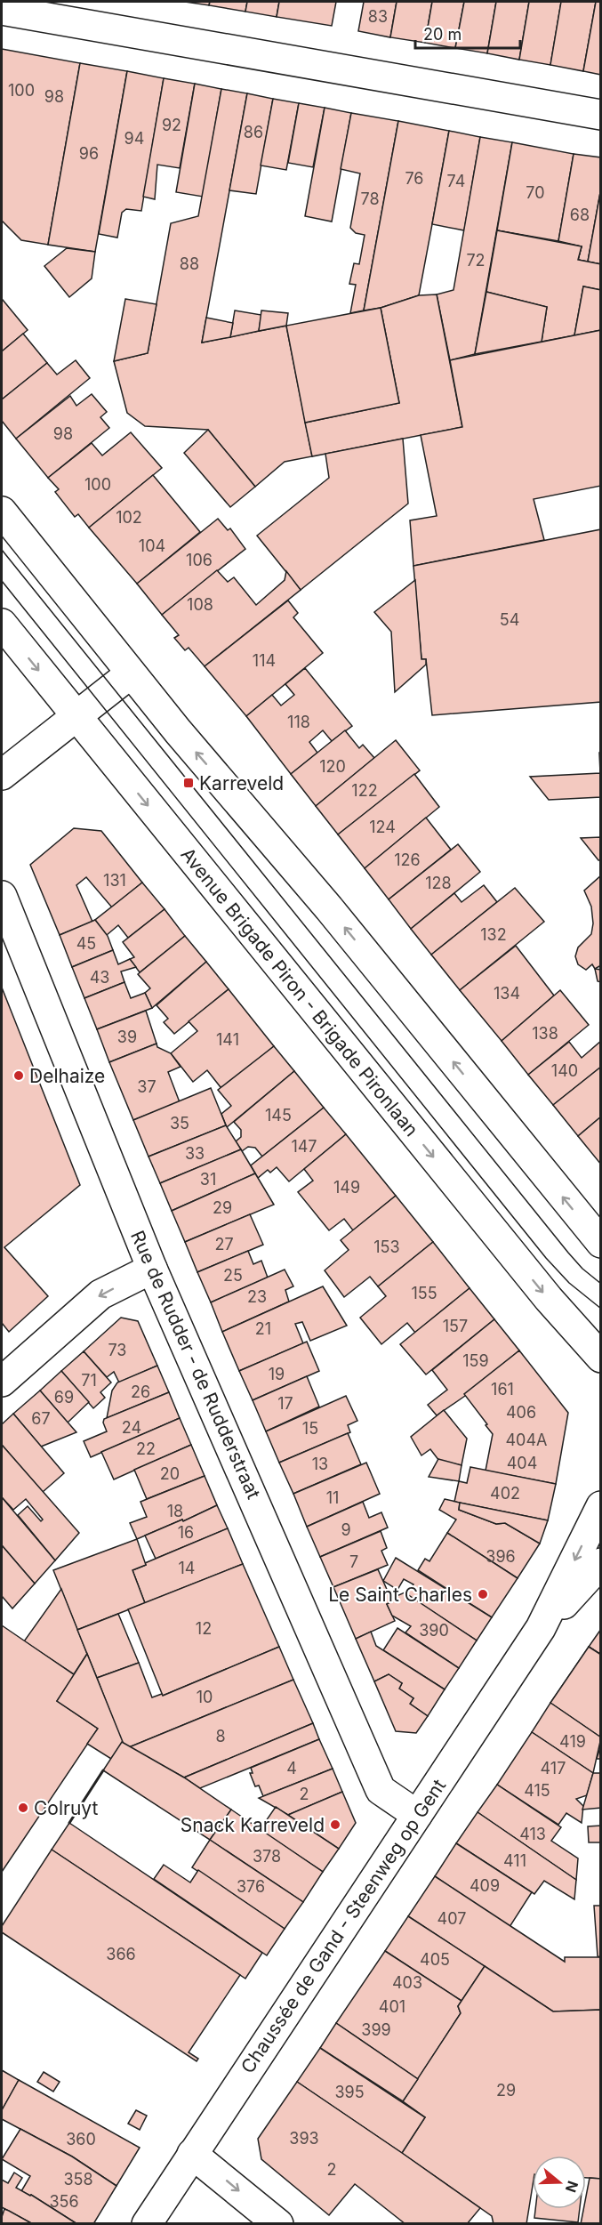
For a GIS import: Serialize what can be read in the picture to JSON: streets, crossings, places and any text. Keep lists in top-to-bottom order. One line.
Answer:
{"streets":{"street":["Avenue Brigade Piron - Brigade Pironlaan","Rue de Rudder - de Rudderstraat","Chaussée de Gand - Steenweg op Gent"]},"crossings":[["Rue de Rudder - de Rudderstraat","Chaussée de Gand - Steenweg op Gent"]],"places":{"transit":["Karreveld"],"other":["Delhaize","Le Saint Charles","Colruyt","Snack Karreveld"]},"house_numbers":["83","100","98","92","86","94","96","76","74","70","78","68","72","88","98","100","102","104","106","108","54","114","118","120","122","124","126","131","128","132","45","43","134","138","39","141","140","37","145","35","147","33","31","149","29","27","153","25","155","23","157","21","73","159","19","71","161","26","69","17","406","67","24","15","404A","22","404","13","20","402","11","18","9","16","396","7","14","12","390","10","8","419","4","417","415","2","413","378","411","409","376","407","366","405","403","401","399","29","395","393","360","2","358","356"],"scale_bar":"20 m","north":"right"}
